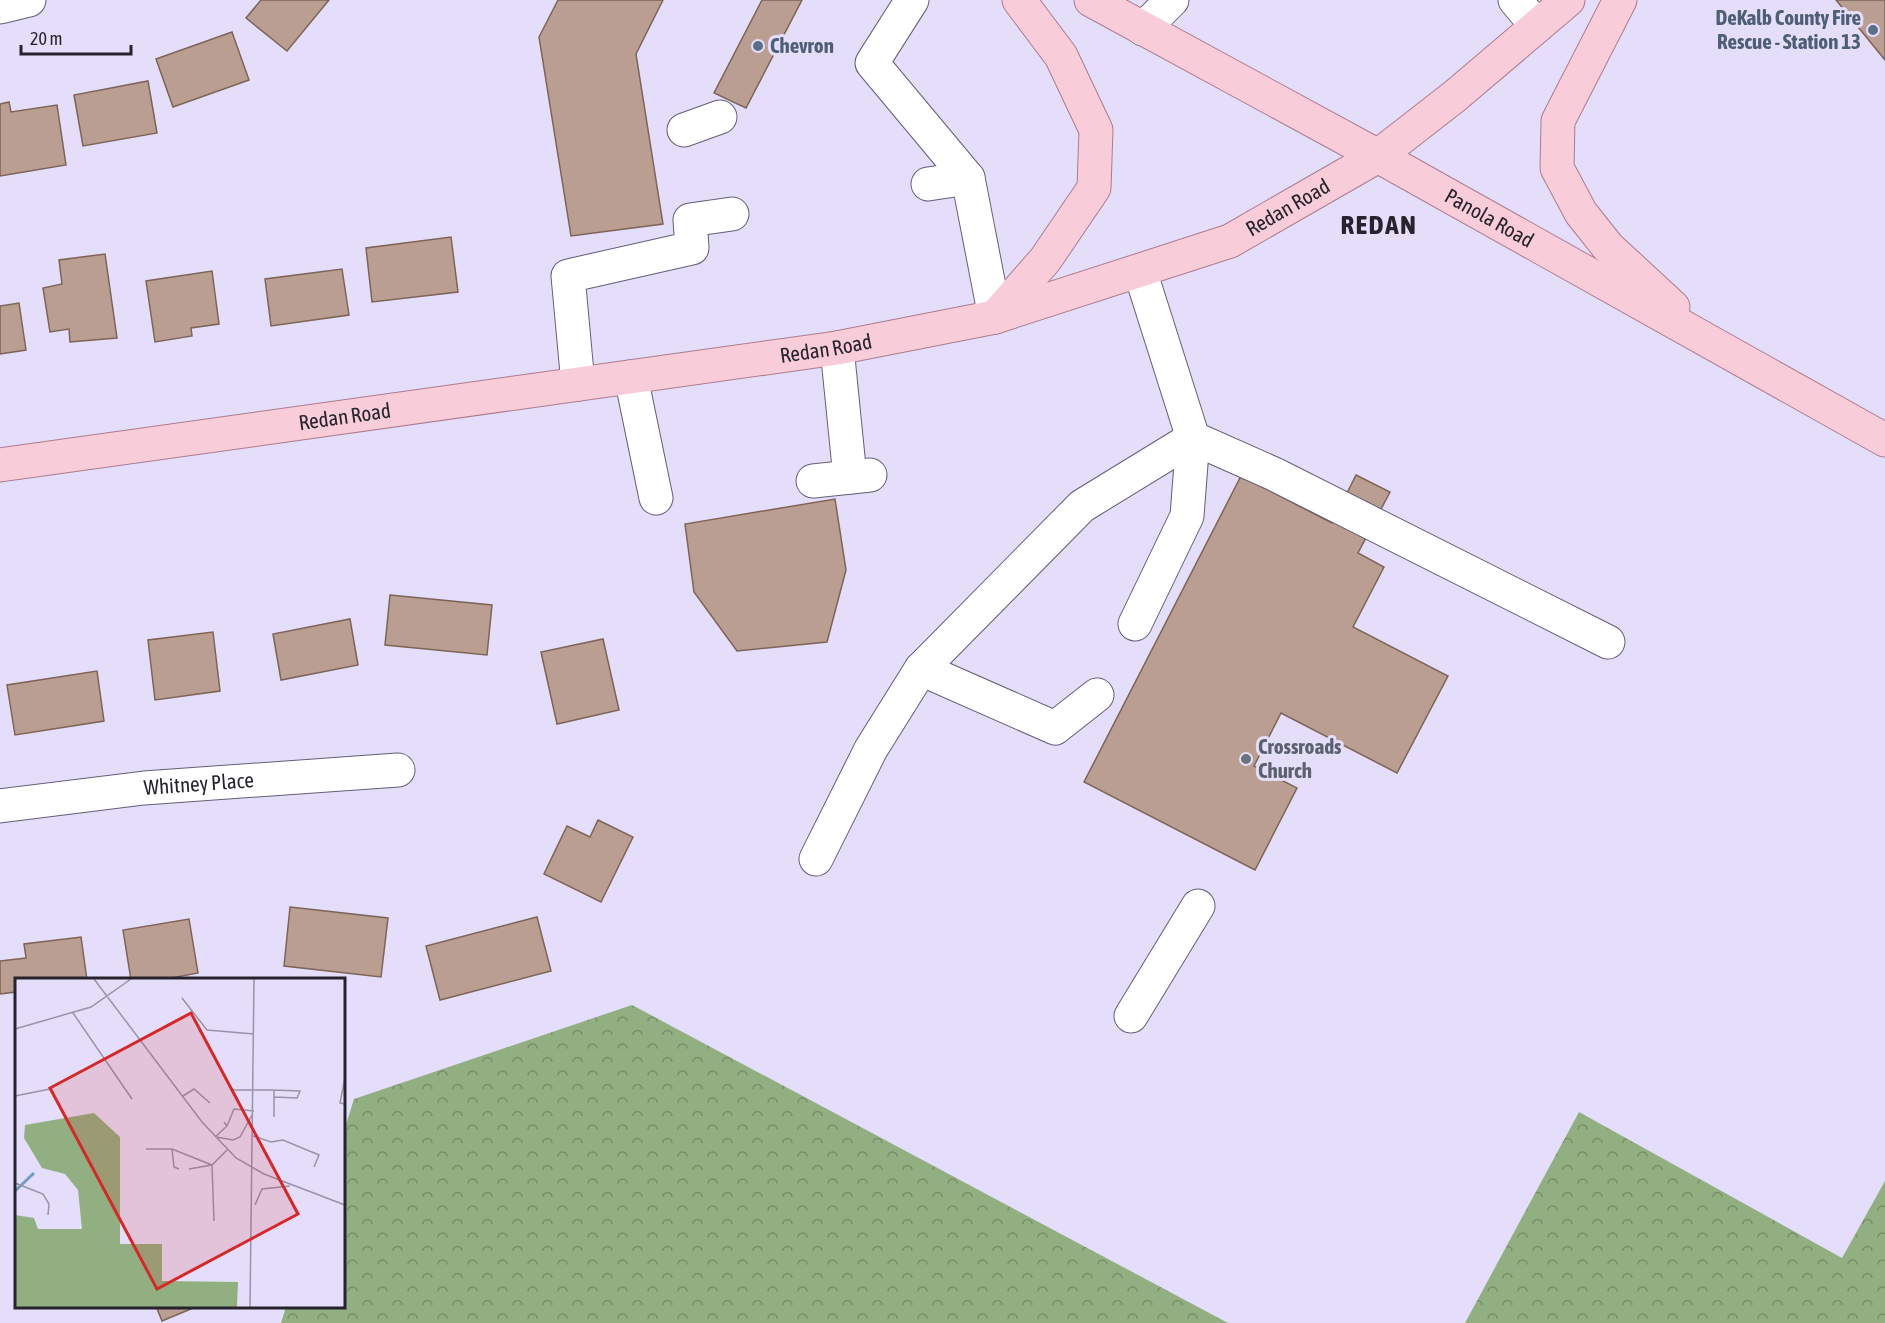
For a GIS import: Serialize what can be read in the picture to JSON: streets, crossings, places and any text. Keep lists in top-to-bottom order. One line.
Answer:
{"streets":{"main road":["Redan Road","Panola Road"],"street":["Whitney Place"]},"crossings":[["Redan Road","Panola Road"]],"districts":["REDAN"],"places":["DeKalb County Fire Rescue - Station 13","Chevron","Crossroads Church"],"scale_bar":"20 m"}
